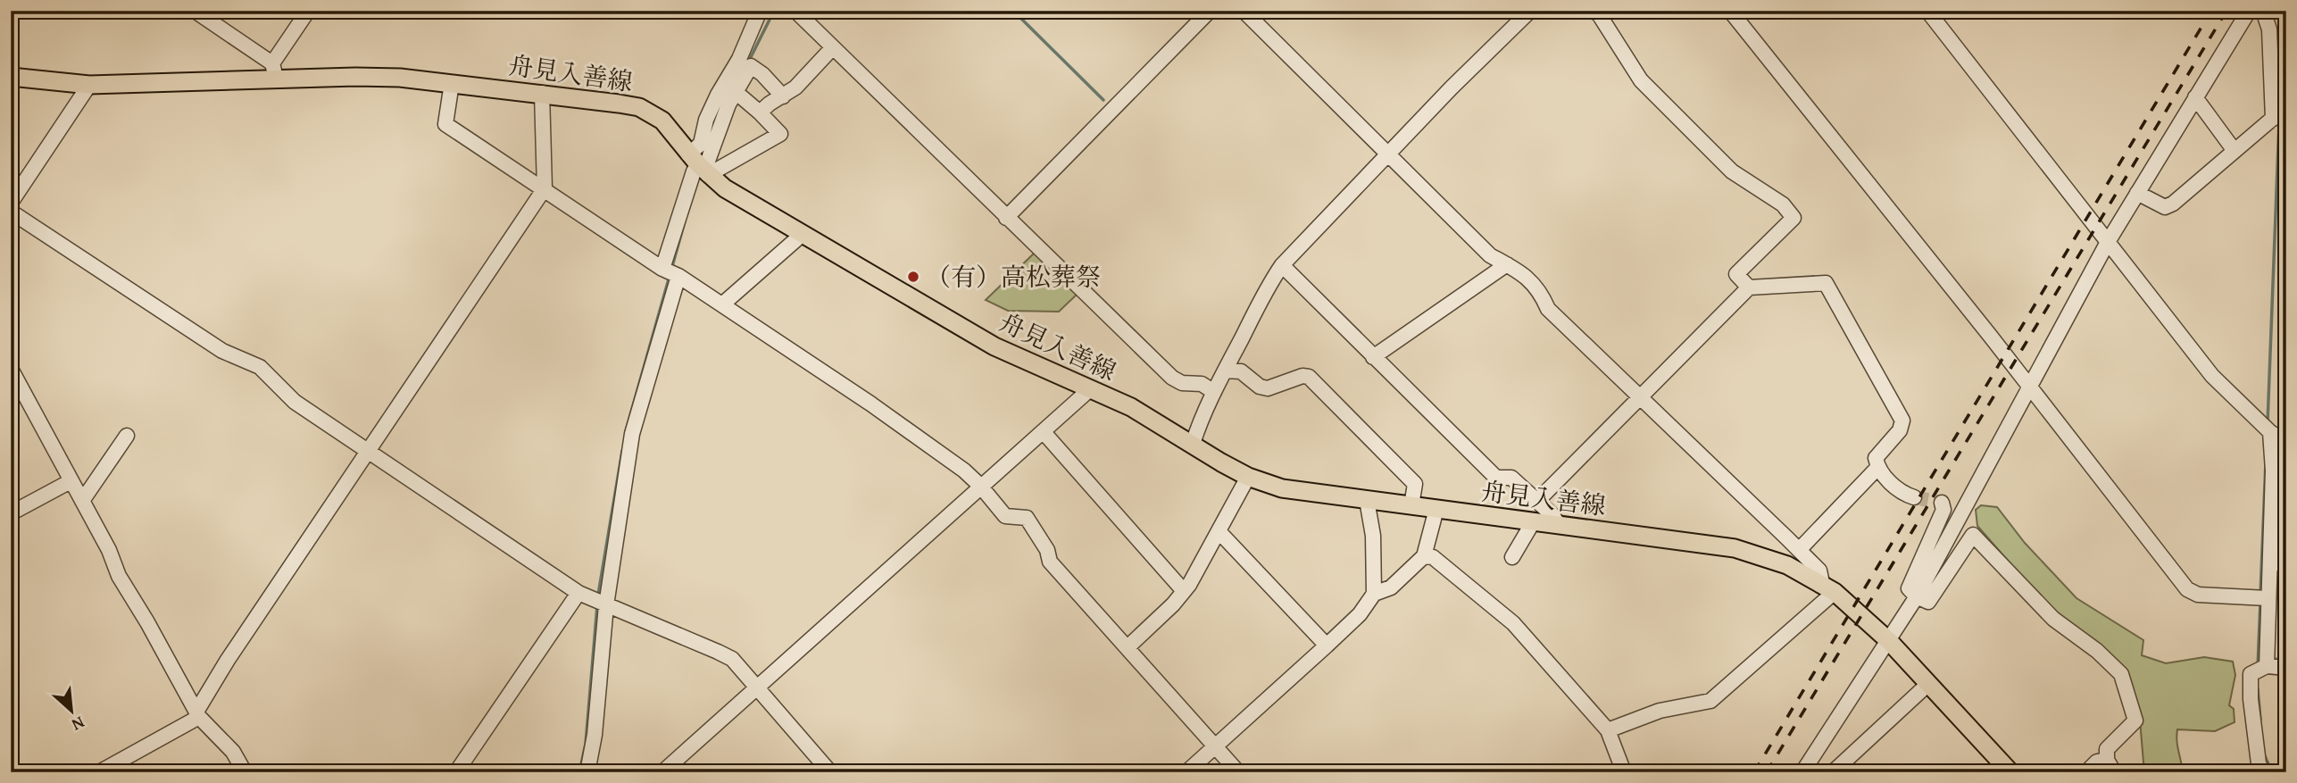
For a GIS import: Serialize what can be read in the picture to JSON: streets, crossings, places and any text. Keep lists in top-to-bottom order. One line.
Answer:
{"streets":{"main road":["舟見入善線"]},"places":["（有）高松葬祭"],"north":"bottom right"}
